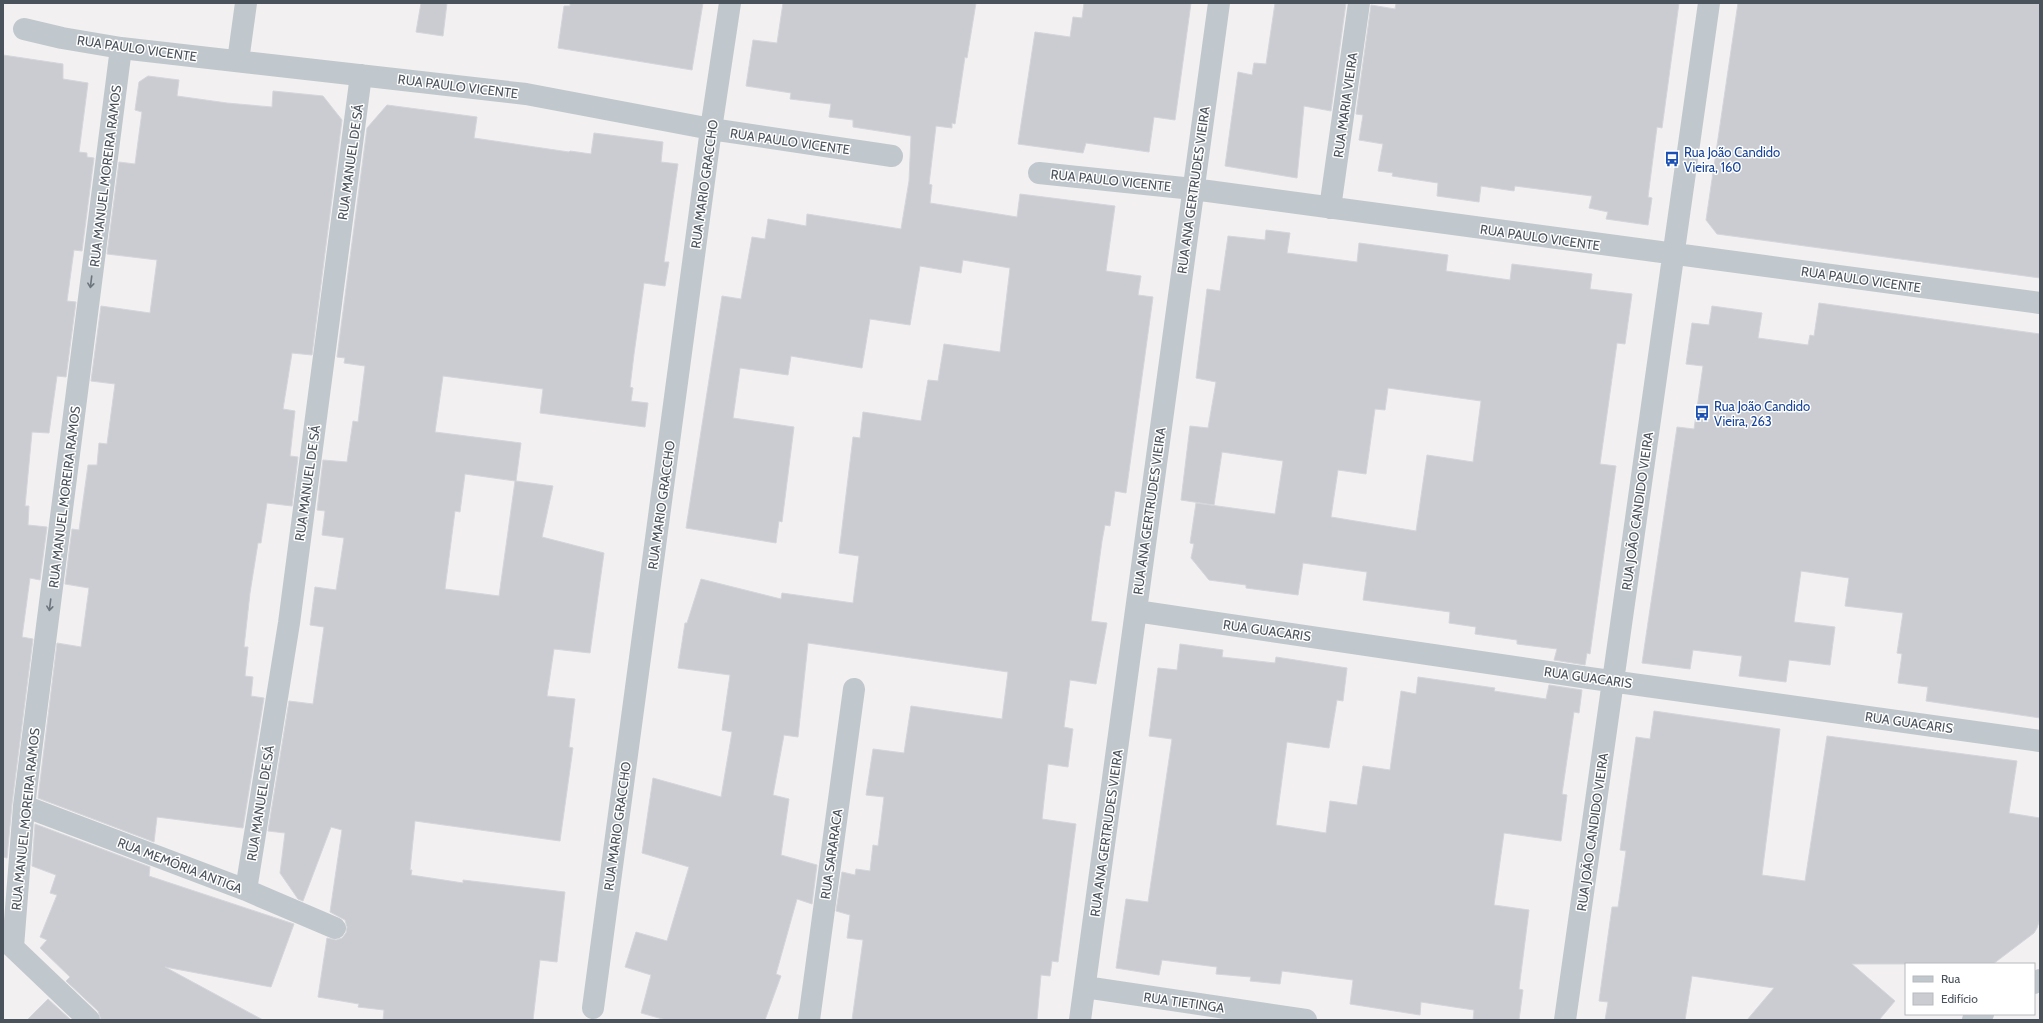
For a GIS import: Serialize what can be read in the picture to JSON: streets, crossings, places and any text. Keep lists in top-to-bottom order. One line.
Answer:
{"streets":{"street":["RUA PAULO VICENTE","RUA MARIA VIEIRA","RUA MANUEL DE SÁ","RUA MANUEL MOREIRA RAMOS","RUA MARIO GRACCHO","RUA ANA GERTRUDES VIEIRA","RUA JOÃO CANDIDO VIEIRA","RUA GUACARIS","RUA SARARACA","RUA MEMÓRIA ANTIGA","RUA TIETINGA"]},"crossings":[["RUA PAULO VICENTE","RUA MARIA VIEIRA"],["RUA PAULO VICENTE","RUA MANUEL DE SÁ"],["RUA PAULO VICENTE","RUA MANUEL MOREIRA RAMOS"],["RUA PAULO VICENTE","RUA MARIO GRACCHO"],["RUA PAULO VICENTE","RUA ANA GERTRUDES VIEIRA"],["RUA PAULO VICENTE","RUA JOÃO CANDIDO VIEIRA"],["RUA MANUEL DE SÁ","RUA MEMÓRIA ANTIGA"],["RUA MANUEL MOREIRA RAMOS","RUA MEMÓRIA ANTIGA"],["RUA ANA GERTRUDES VIEIRA","RUA GUACARIS"],["RUA ANA GERTRUDES VIEIRA","RUA TIETINGA"],["RUA JOÃO CANDIDO VIEIRA","RUA GUACARIS"]],"one_way":["RUA MANUEL MOREIRA RAMOS"],"places":{"bus stop":["Rua João Candido Vieira, 160","Rua João Candido Vieira, 263"]},"legend":["Rua","Edifício"]}
